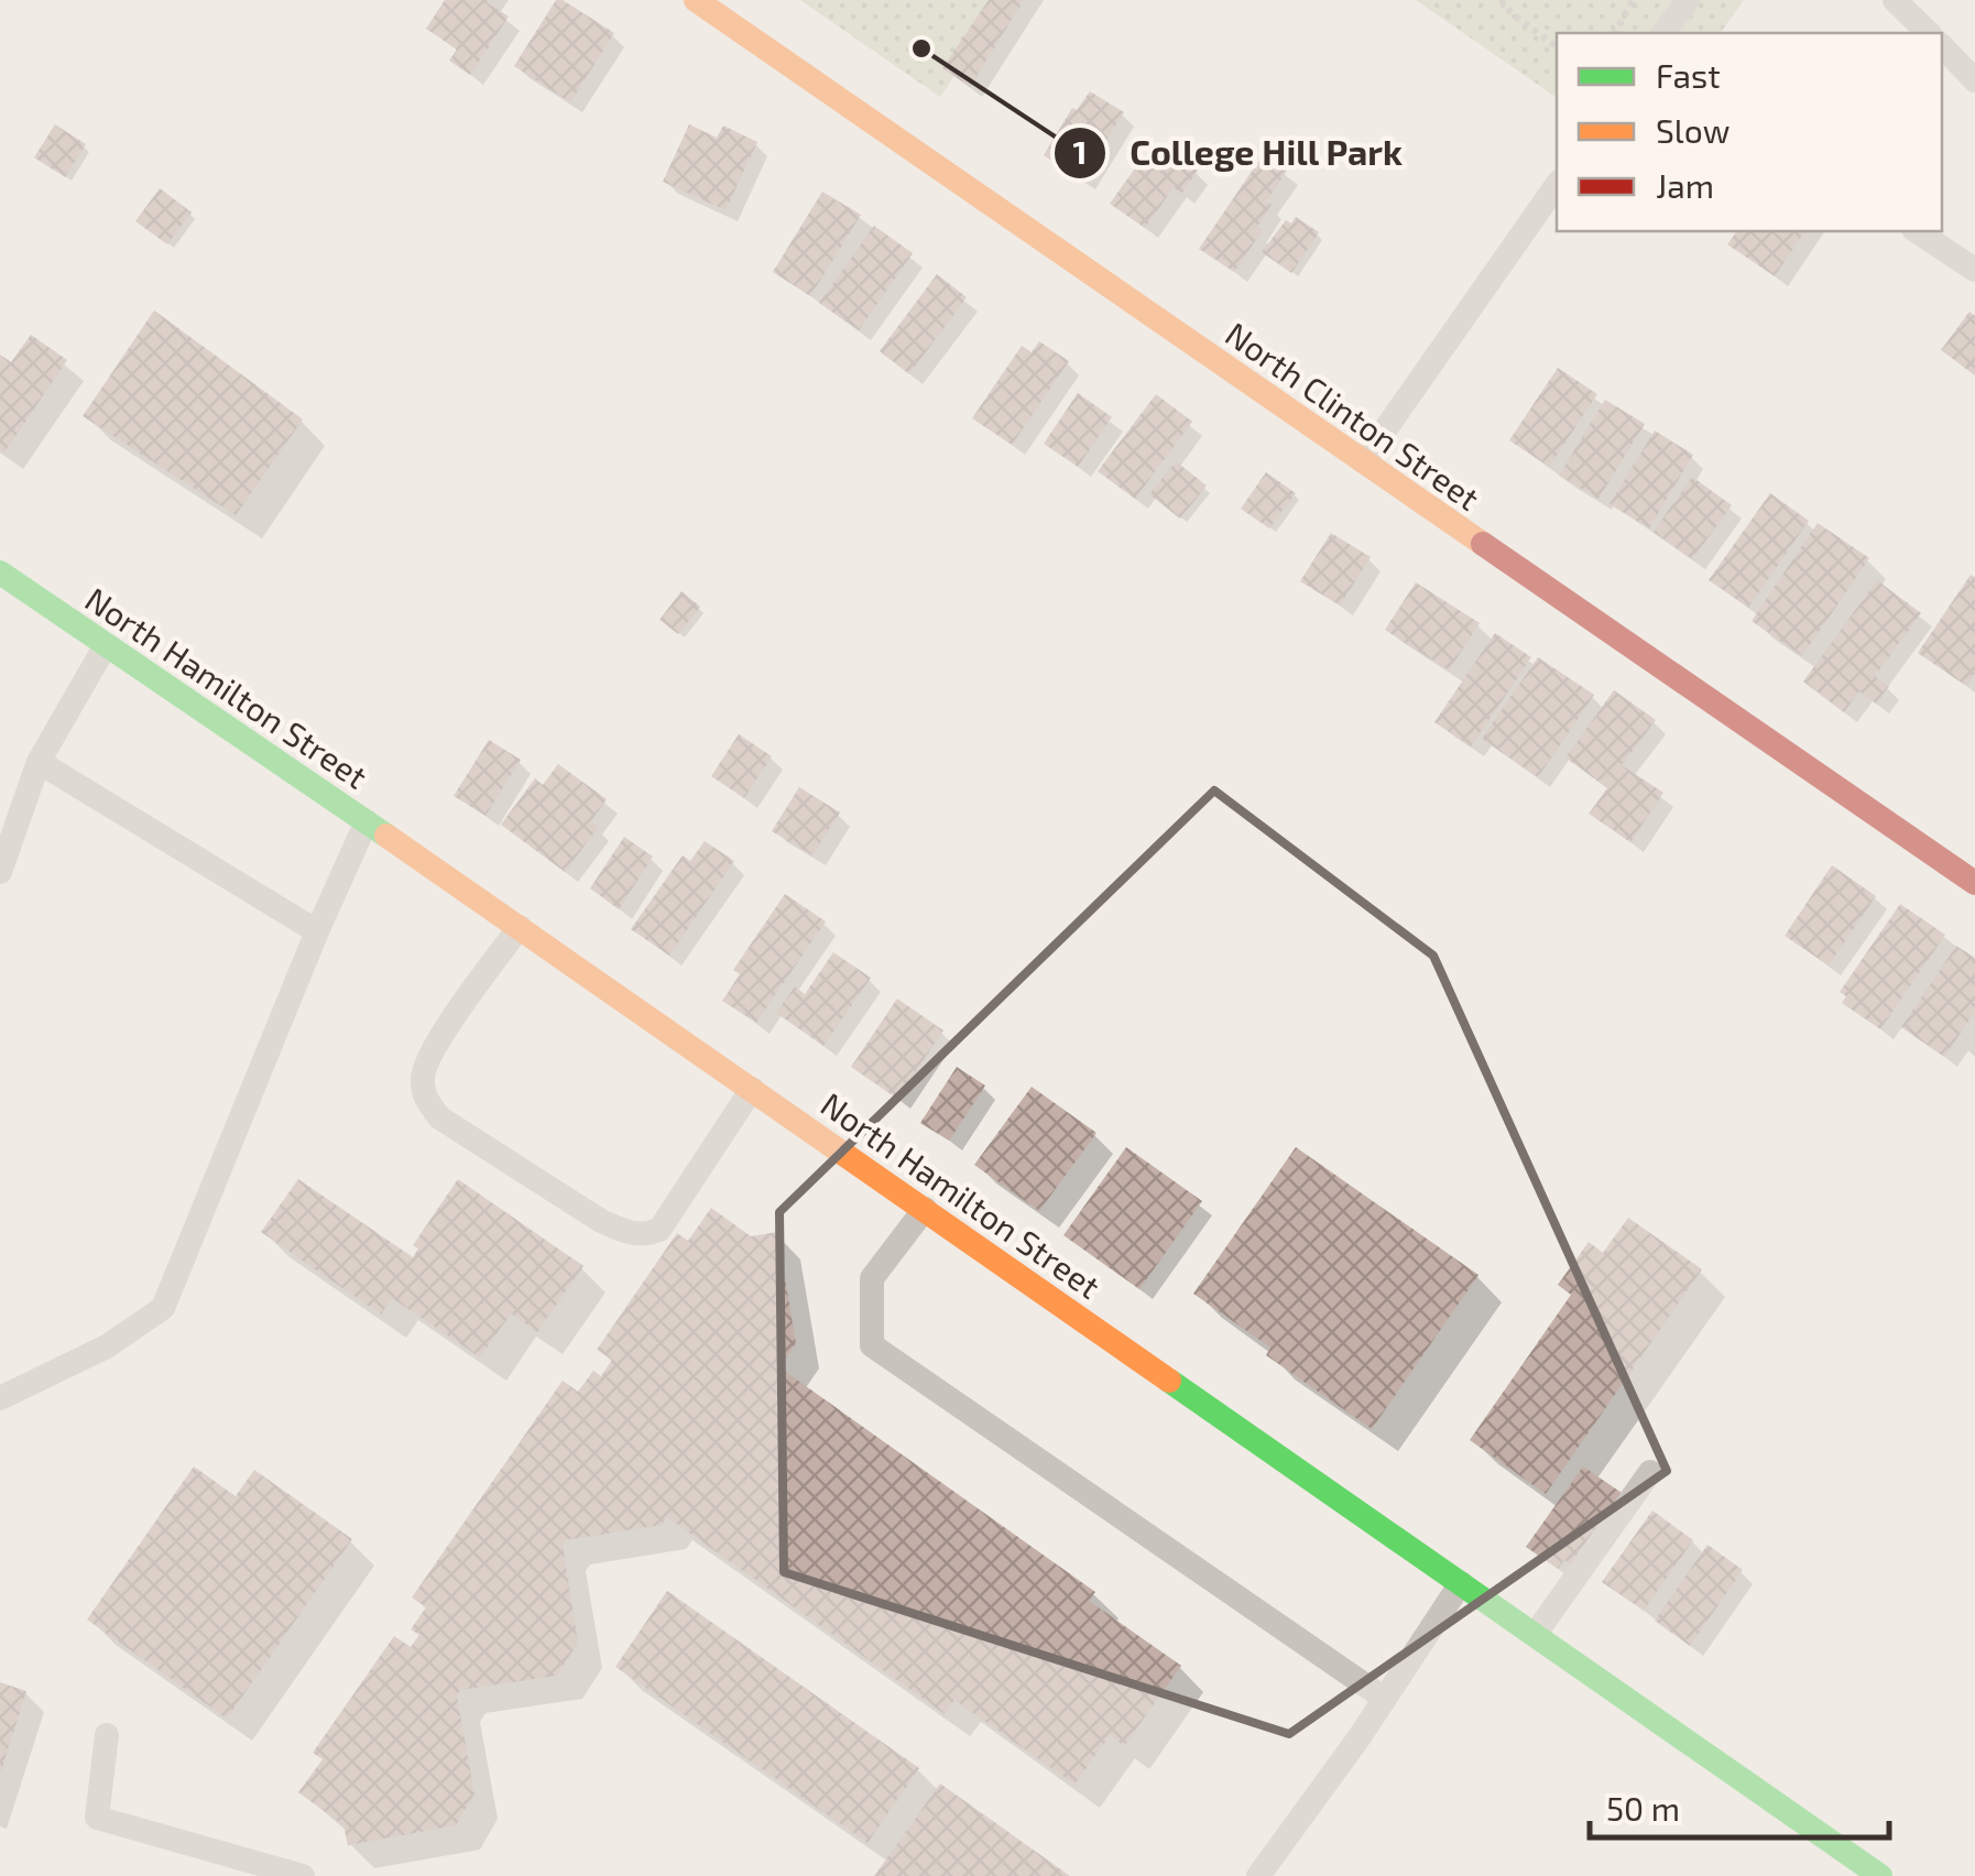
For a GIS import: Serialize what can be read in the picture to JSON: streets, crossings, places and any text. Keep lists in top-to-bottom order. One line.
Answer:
{"streets":{"street":["North Clinton Street","North Hamilton Street"]},"places":["College Hill Park"],"legend":["Fast","Slow","Jam"],"scale_bar":"50 m"}
